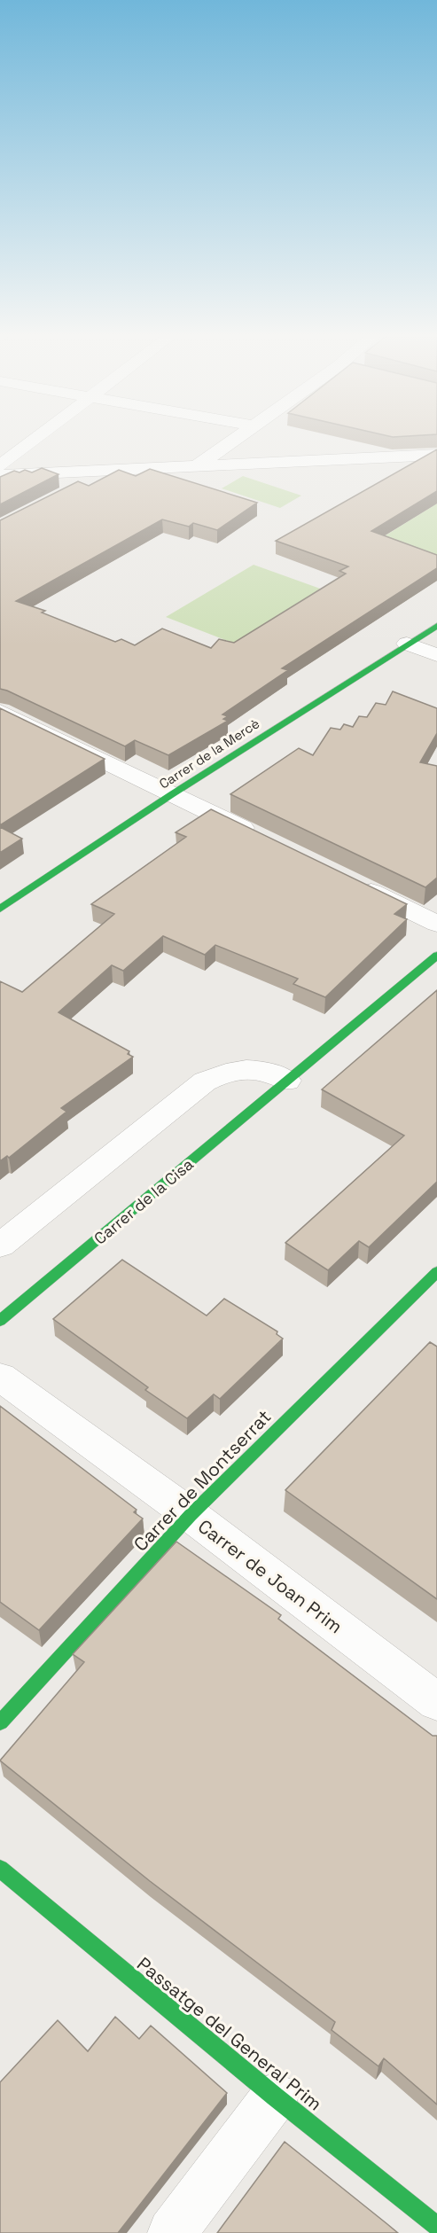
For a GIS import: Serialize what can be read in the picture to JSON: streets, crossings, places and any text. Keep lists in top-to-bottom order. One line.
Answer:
{"streets":{"street":["Carrer de la Mercè","Carrer de la Cisa","Carrer de Montserrat","Carrer de Joan Prim","Passatge del General Prim"]},"crossings":[["Carrer de Montserrat","Carrer de Joan Prim"]]}
